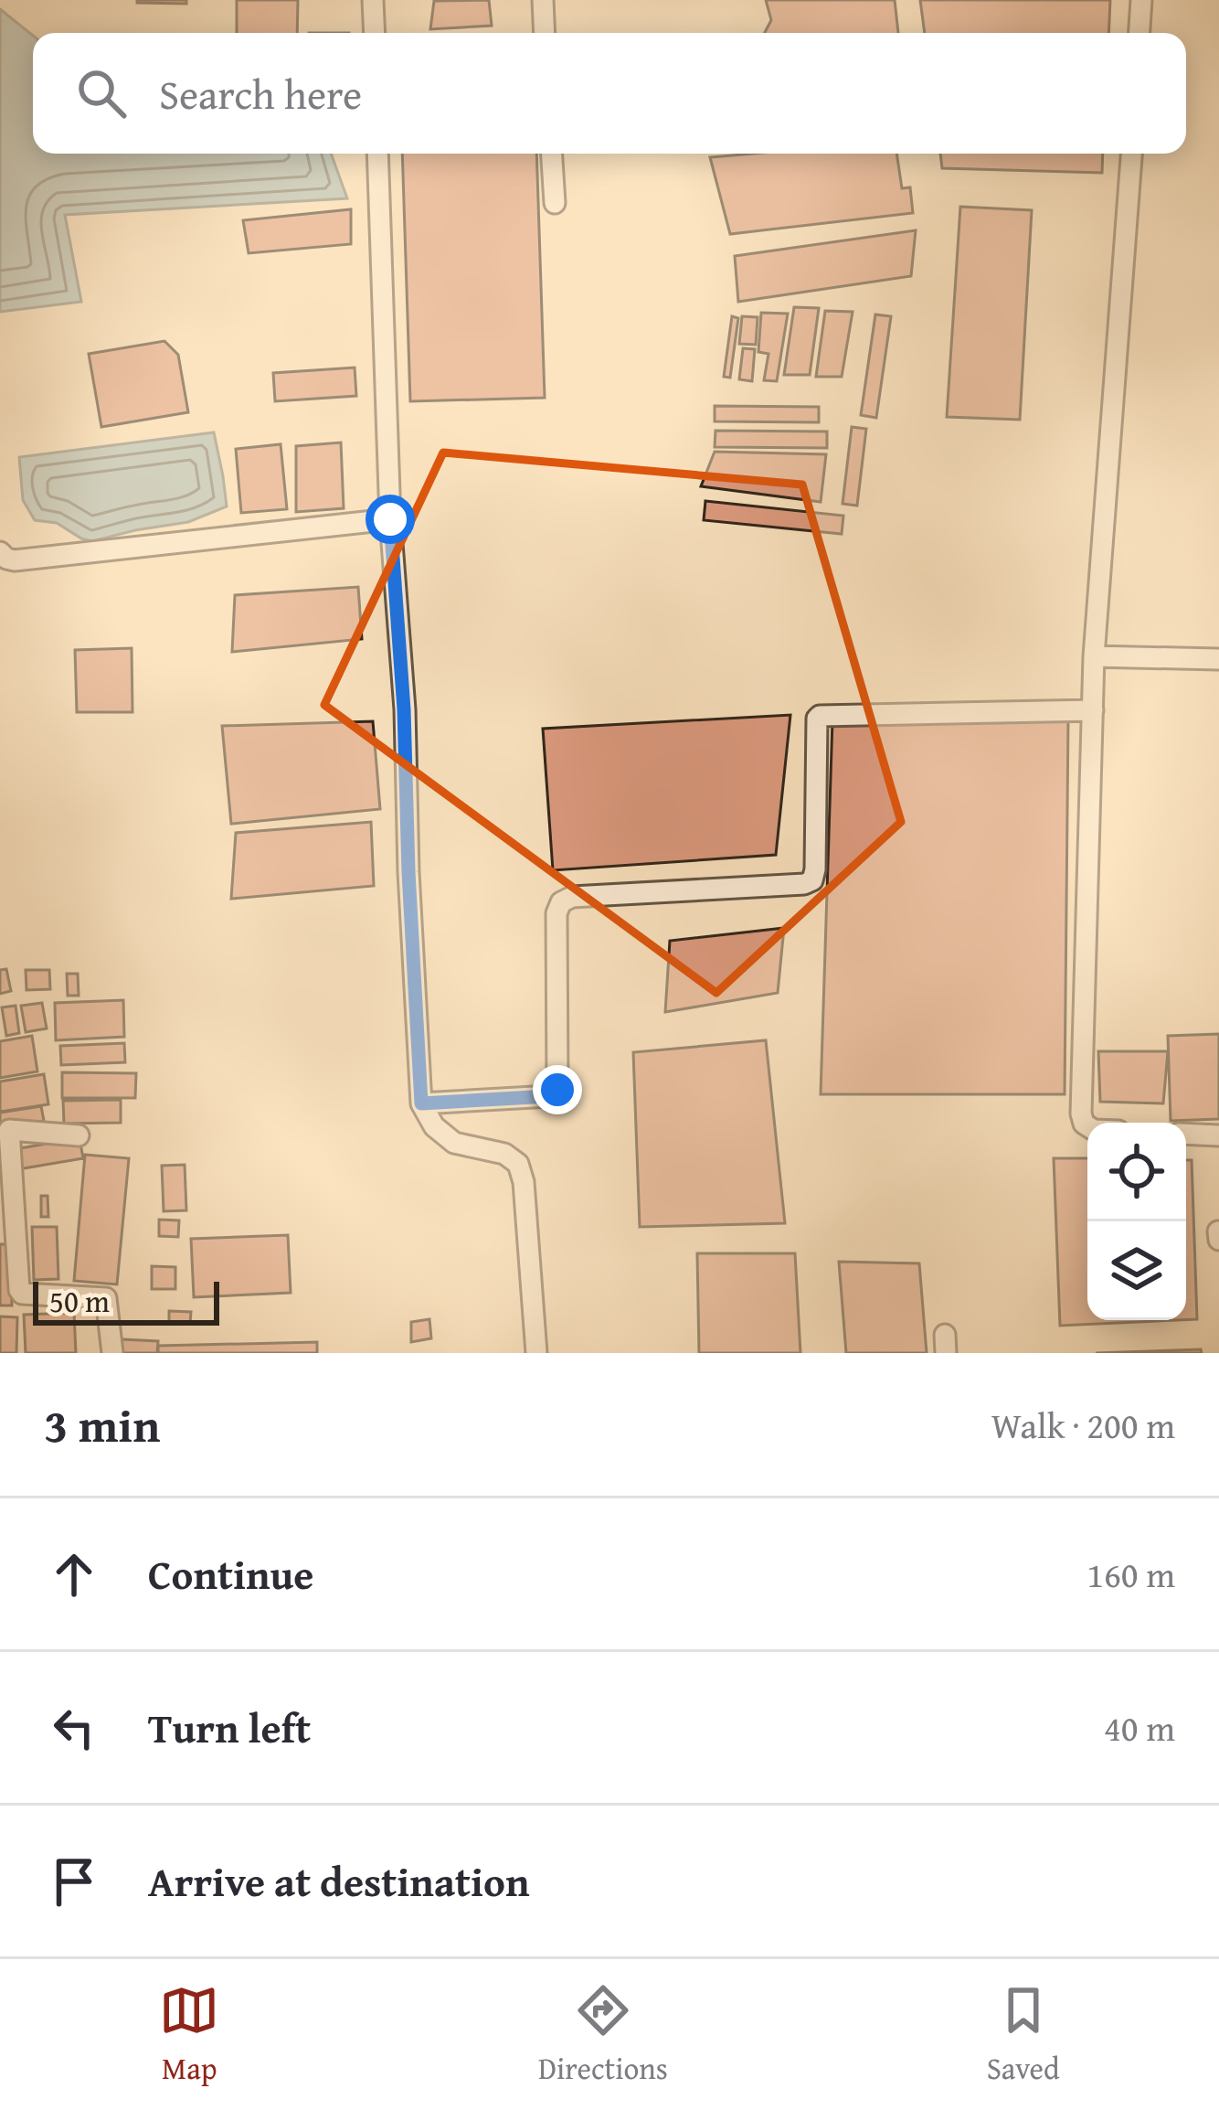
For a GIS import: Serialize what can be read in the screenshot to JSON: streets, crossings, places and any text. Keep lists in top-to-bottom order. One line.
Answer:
{"scale_bar":"50 m","page":{"search":"Search here","scale":"50 m","heading":["3 min","Walk · 200 m"],"list":[["Continue","160 m"],["Turn left","40 m"],"Arrive at destination"],"nav":["Map","Directions","Saved"]}}
